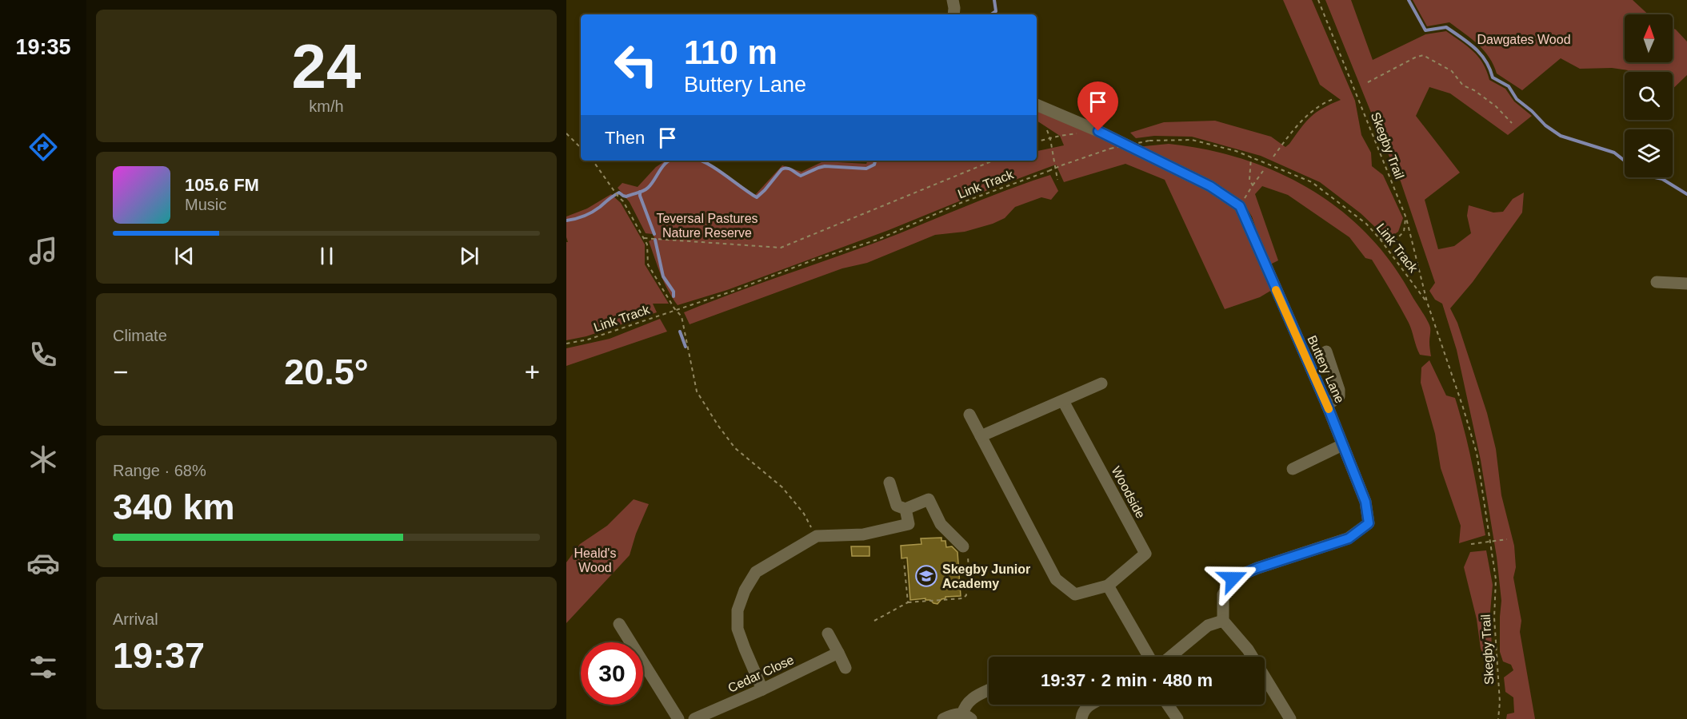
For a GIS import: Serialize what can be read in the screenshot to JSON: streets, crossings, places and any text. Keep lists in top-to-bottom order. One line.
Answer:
{"streets":{"street":["Buttery Lane","Woodside","Cedar Close"],"path":["Skegby Trail","Link Track"]},"crossings":[["Skegby Trail","Link Track"]],"parks":["Dawgates Wood","Teversal Pastures Nature Reserve","Heald's Wood"],"places":{"school or university":["Skegby Junior Academy"]},"north":"top","page":{"tabs":"19:35","tile":[["24","km/h"],"Climate",["Range · 68%","340 km"],["Arrival","19:37"]],"turn":["110 m","Buttery Lane"],"then":"Then","song":["105.6 FM","Music"],"heat":["−","20.5°","+"],"limit":"30","trip":"19:37 · 2 min · 480 m"}}
